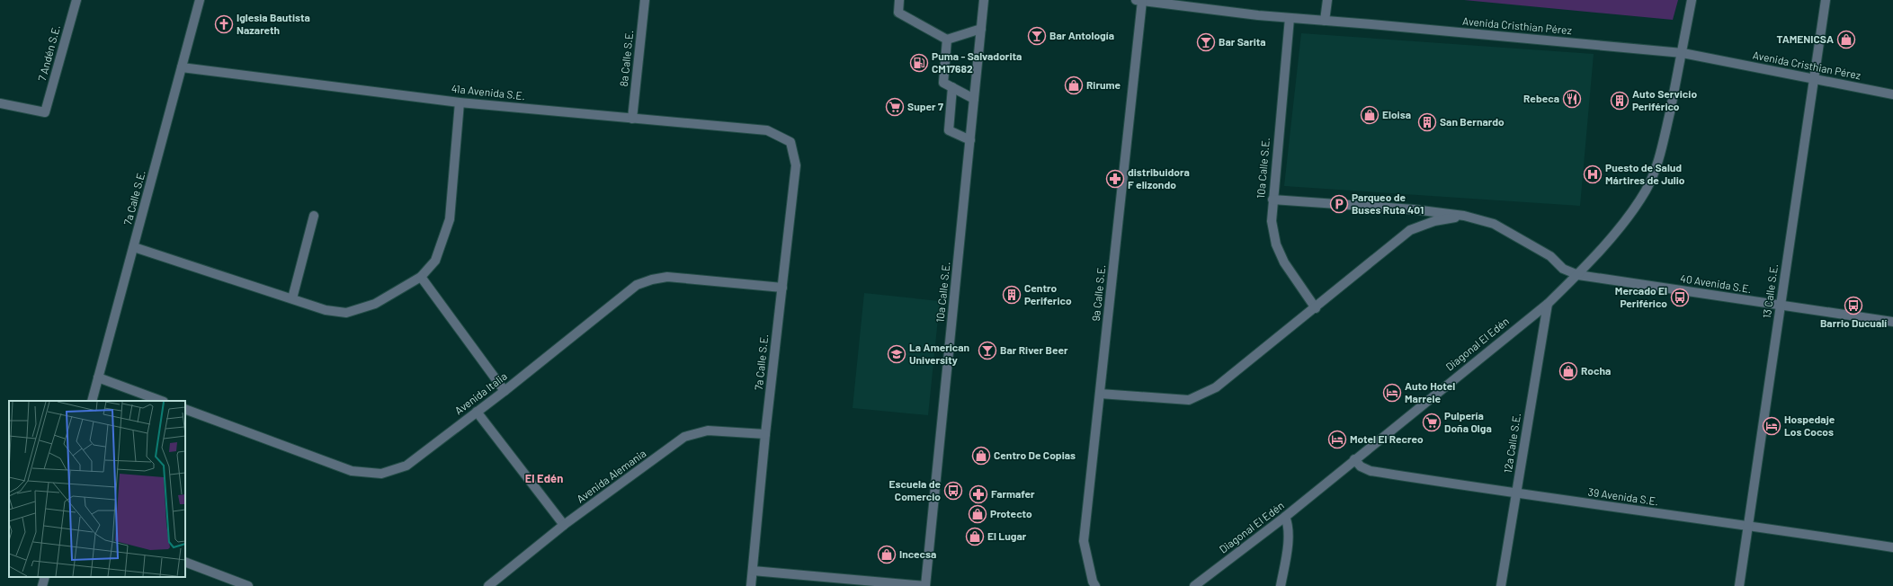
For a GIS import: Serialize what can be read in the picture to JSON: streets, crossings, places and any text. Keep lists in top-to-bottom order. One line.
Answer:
{"streets":{"street":["Avenida Cristhian Pérez","7 Andén S.E.","8a Calle S.E.","41a Avenida S.E.","10a Calle S.E.","7a Calle S.E.","40 Avenida S.E.","13 Calle S.E.","9a Calle S.E.","Diagonal El Edén","Avenida Italia","12a Calle S.E.","Avenida Alemania","39 Avenida S.E."]},"crossings":[["Avenida Cristhian Pérez","10a Calle S.E."],["Avenida Cristhian Pérez","13 Calle S.E."],["Avenida Cristhian Pérez","9a Calle S.E."],["Avenida Cristhian Pérez","Diagonal El Edén"],["8a Calle S.E.","41a Avenida S.E."],["41a Avenida S.E.","7a Calle S.E."],["10a Calle S.E.","40 Avenida S.E."],["7a Calle S.E.","Avenida Italia"],["7a Calle S.E.","Avenida Alemania"],["40 Avenida S.E.","13 Calle S.E."],["40 Avenida S.E.","Diagonal El Edén"],["13 Calle S.E.","39 Avenida S.E."],["Diagonal El Edén","12a Calle S.E."],["Diagonal El Edén","39 Avenida S.E."],["12a Calle S.E.","39 Avenida S.E."]],"districts":["El Edén"],"places":{"church":["Iglesia Bautista Nazareth"],"bar":["Bar Antología","Bar Sarita","Bar River Beer"],"shop":["TAMENICSA","Rirume","Eloisa","Rocha","Centro De Copias","Protecto","El Lugar","Incecsa"],"fuel station":["Puma - Salvadorita CM17682"],"restaurant":["Rebeca"],"building":["Auto Servicio Periférico","San Bernardo","Centro Periferico"],"supermarket":["Super 7","Pulpería Doña Olga"],"hospital":["Puesto de Salud Mártires de Julio"],"pharmacy":["distribuidora F elizondo","Farmafer"],"parking":["Parqueo de Buses Ruta 401"],"bus stop":["Mercado El Periférico","Barrio Ducualí","Escuela de Comercio"],"school or university":["La American University"],"hotel":["Auto Hotel Marrele","Hospedaje Los Cocos","Motel El Recreo"]}}
